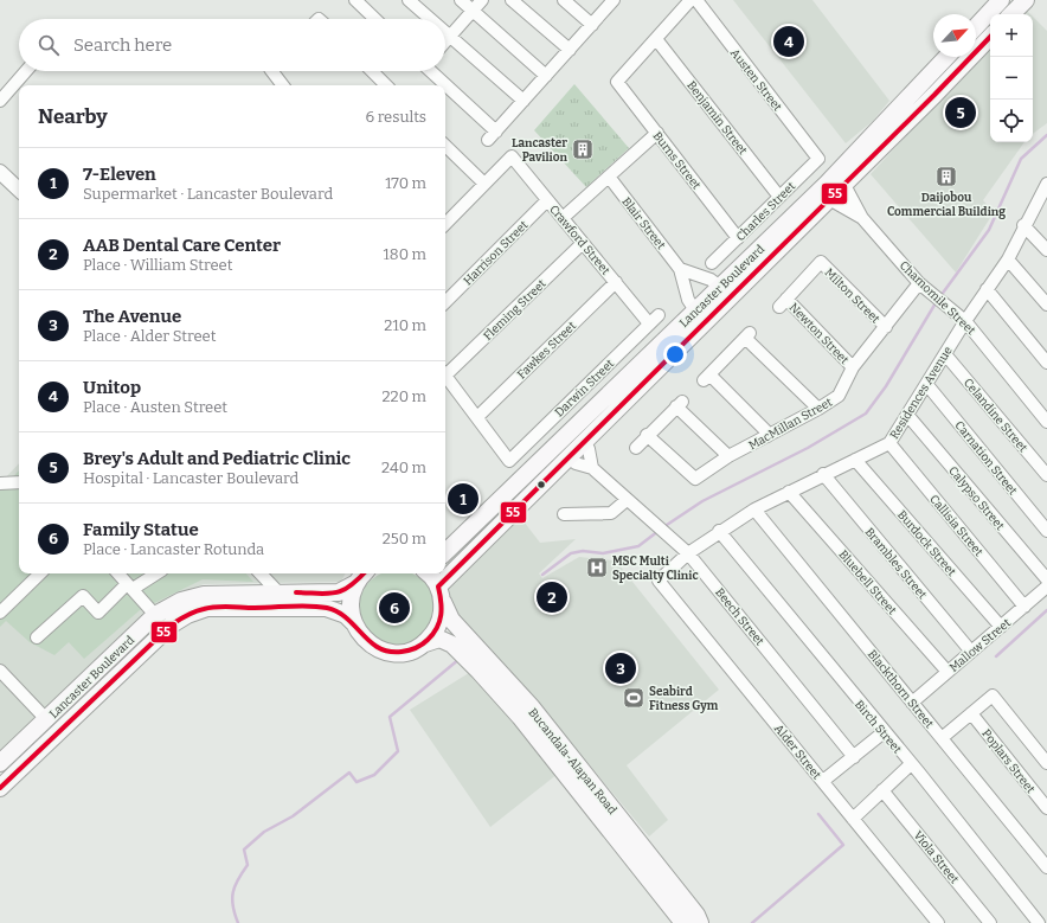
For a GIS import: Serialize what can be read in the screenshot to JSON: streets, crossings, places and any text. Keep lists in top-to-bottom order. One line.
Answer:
{"streets":{"main road":["Lancaster Boulevard","Bucandala-Alapan Road"],"street":["Austen Street","Benjamin Street","Burns Street","Charles Street","Blair Street","Crawford Street","Harrison Street","Milton Street","Chamomile Street","Fleming Street","Newton Street","Fawkes Street","Darwin Street","Residences Avenue","Celandine Street","MacMillan Street","Carnation Street","Calypso Street","Callisia Street","Burdock Street","Brambles Street","Bluebell Street","Beech Street","Mallow Street","Blackthorn Street","Birch Street","Alder Street","Poplars Street","Viola Street"]},"crossings":[["Austen Street","Charles Street"],["Benjamin Street","Burns Street"],["Benjamin Street","Charles Street"],["Burns Street","Charles Street"],["Blair Street","Lancaster Boulevard"],["Crawford Street","Harrison Street"],["Crawford Street","Fleming Street"],["Crawford Street","Fawkes Street"],["Crawford Street","Darwin Street"],["Lancaster Boulevard","Chamomile Street"],["Lancaster Boulevard","Beech Street"],["Lancaster Boulevard","Bucandala-Alapan Road"],["Milton Street","Newton Street"],["Milton Street","MacMillan Street"],["Chamomile Street","Residences Avenue"],["Chamomile Street","MacMillan Street"],["Newton Street","MacMillan Street"],["Fawkes Street","Darwin Street"],["Residences Avenue","Celandine Street"],["Residences Avenue","Carnation Street"],["Residences Avenue","Calypso Street"],["Residences Avenue","Callisia Street"],["Residences Avenue","Burdock Street"],["Residences Avenue","Brambles Street"],["Residences Avenue","Bluebell Street"],["Residences Avenue","Beech Street"],["Residences Avenue","Blackthorn Street"],["Residences Avenue","Birch Street"],["Residences Avenue","Alder Street"],["Callisia Street","Mallow Street"],["Burdock Street","Mallow Street"],["Brambles Street","Mallow Street"],["Bluebell Street","Mallow Street"],["Mallow Street","Blackthorn Street"]],"places":{"building":["Lancaster Pavilion","Daijobou Commercial Building"],"hospital":["MSC Multi Specialty Clinic"],"sports":["Seabird Fitness Gym"]},"lines":["transit line 55"],"north":"top right","page":{"map_buttons":["+","−"],"search":"Search here","pins":["4","5","1","2","6","3"],"heading":["Nearby","6 results"],"list":[{"mark":"1","name":"7-Eleven","note":"Supermarket · Lancaster Boulevard","value":"170 m"},{"mark":"2","name":"AAB Dental Care Center","note":"Place · William Street","value":"180 m"},{"mark":"3","name":"The Avenue","note":"Place · Alder Street","value":"210 m"},{"mark":"4","name":"Unitop","note":"Place · Austen Street","value":"220 m"},{"mark":"5","name":"Brey's Adult and Pediatric Clinic","note":"Hospital · Lancaster Boulevard","value":"240 m"},{"mark":"6","name":"Family Statue","note":"Place · Lancaster Rotunda","value":"250 m"}]}}
